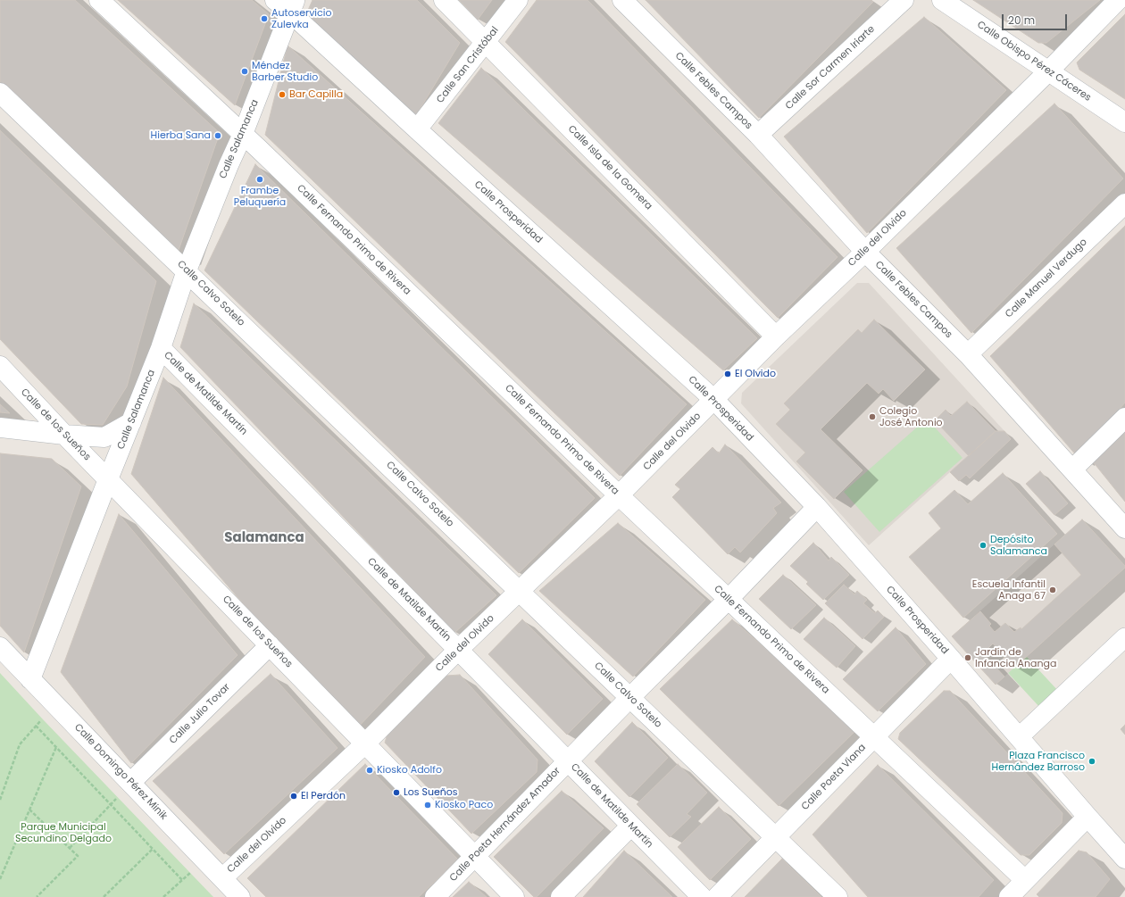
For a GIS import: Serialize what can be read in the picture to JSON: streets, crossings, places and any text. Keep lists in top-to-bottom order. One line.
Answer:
{"streets":{"street":["Calle Obispo Pérez Cáceres","Calle San Cristóbal","Calle Sor Carmen Iriarte","Calle Febles Campos","Calle Salamanca","Calle Isla de la Gomera","Calle Prosperidad","Calle del Olvido","Calle Fernando Primo de Rivera","Calle Manuel Verdugo","Calle Calvo Sotelo","Calle de Matilde Martín","Calle de los Sueños","Calle Julio Tovar","Calle Domingo Pérez Minik","Calle Poeta Viana","Calle Poeta Hernández Amador"]},"crossings":[["Calle Obispo Pérez Cáceres","Calle del Olvido"],["Calle San Cristóbal","Calle Isla de la Gomera"],["Calle San Cristóbal","Calle Prosperidad"],["Calle Sor Carmen Iriarte","Calle Febles Campos"],["Calle Febles Campos","Calle del Olvido"],["Calle Febles Campos","Calle Manuel Verdugo"],["Calle Salamanca","Calle Prosperidad"],["Calle Salamanca","Calle Fernando Primo de Rivera"],["Calle Salamanca","Calle Calvo Sotelo"],["Calle Salamanca","Calle de Matilde Martín"],["Calle Salamanca","Calle de los Sueños"],["Calle Salamanca","Calle Domingo Pérez Minik"],["Calle Isla de la Gomera","Calle del Olvido"],["Calle Prosperidad","Calle del Olvido"],["Calle Prosperidad","Calle Poeta Viana"],["Calle Prosperidad","Calle Poeta Hernández Amador"],["Calle del Olvido","Calle Fernando Primo de Rivera"],["Calle del Olvido","Calle Calvo Sotelo"],["Calle del Olvido","Calle de Matilde Martín"],["Calle del Olvido","Calle de los Sueños"],["Calle del Olvido","Calle Domingo Pérez Minik"],["Calle Fernando Primo de Rivera","Calle Poeta Viana"],["Calle Fernando Primo de Rivera","Calle Poeta Hernández Amador"],["Calle Calvo Sotelo","Calle Poeta Viana"],["Calle Calvo Sotelo","Calle Poeta Hernández Amador"],["Calle de Matilde Martín","Calle Poeta Hernández Amador"],["Calle de los Sueños","Calle Julio Tovar"],["Calle de los Sueños","Calle Poeta Hernández Amador"],["Calle Julio Tovar","Calle Domingo Pérez Minik"]],"districts":["Salamanca"],"parks":["Parque Municipal Secundino Delgado"],"places":["Autoservicio Zulevka","Méndez Barber Studio","Bar Capilla","Hierba Sana","Frambe Peluquería","El Olvido","Colegio José Antonio","Depósito Salamanca","Escuela Infantil Anaga 67","Jardín de Infancia Ananga","Plaza Francisco Hernández Barroso","Kiosko Adolfo","Los Sueños","El Perdón","Kiosko Paco"],"scale_bar":"20 m"}
